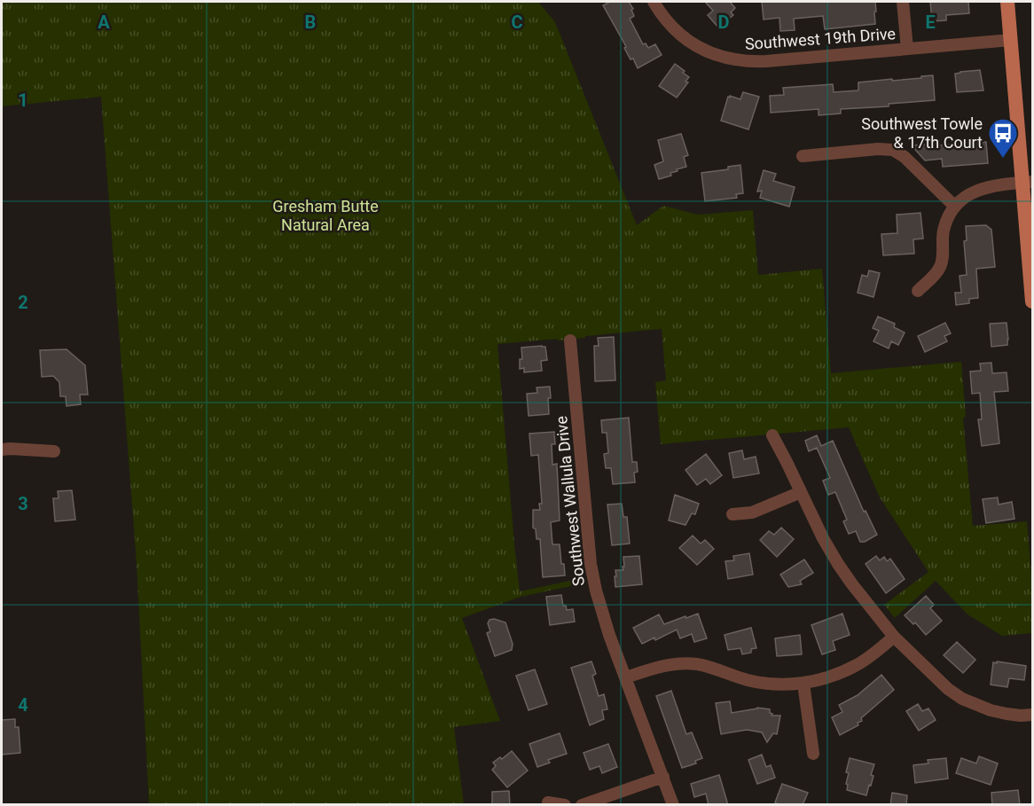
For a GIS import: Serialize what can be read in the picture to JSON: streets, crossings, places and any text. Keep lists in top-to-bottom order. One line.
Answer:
{"streets":{"street":["Southwest 19th Drive","Southwest Wallula Drive"]},"parks":["Gresham Butte Natural Area"],"places":{"bus stop":["Southwest Towle & 17th Court"]},"grid":{"columns":["A","B","C","D","E"],"rows":["1","2","3","4"]}}
